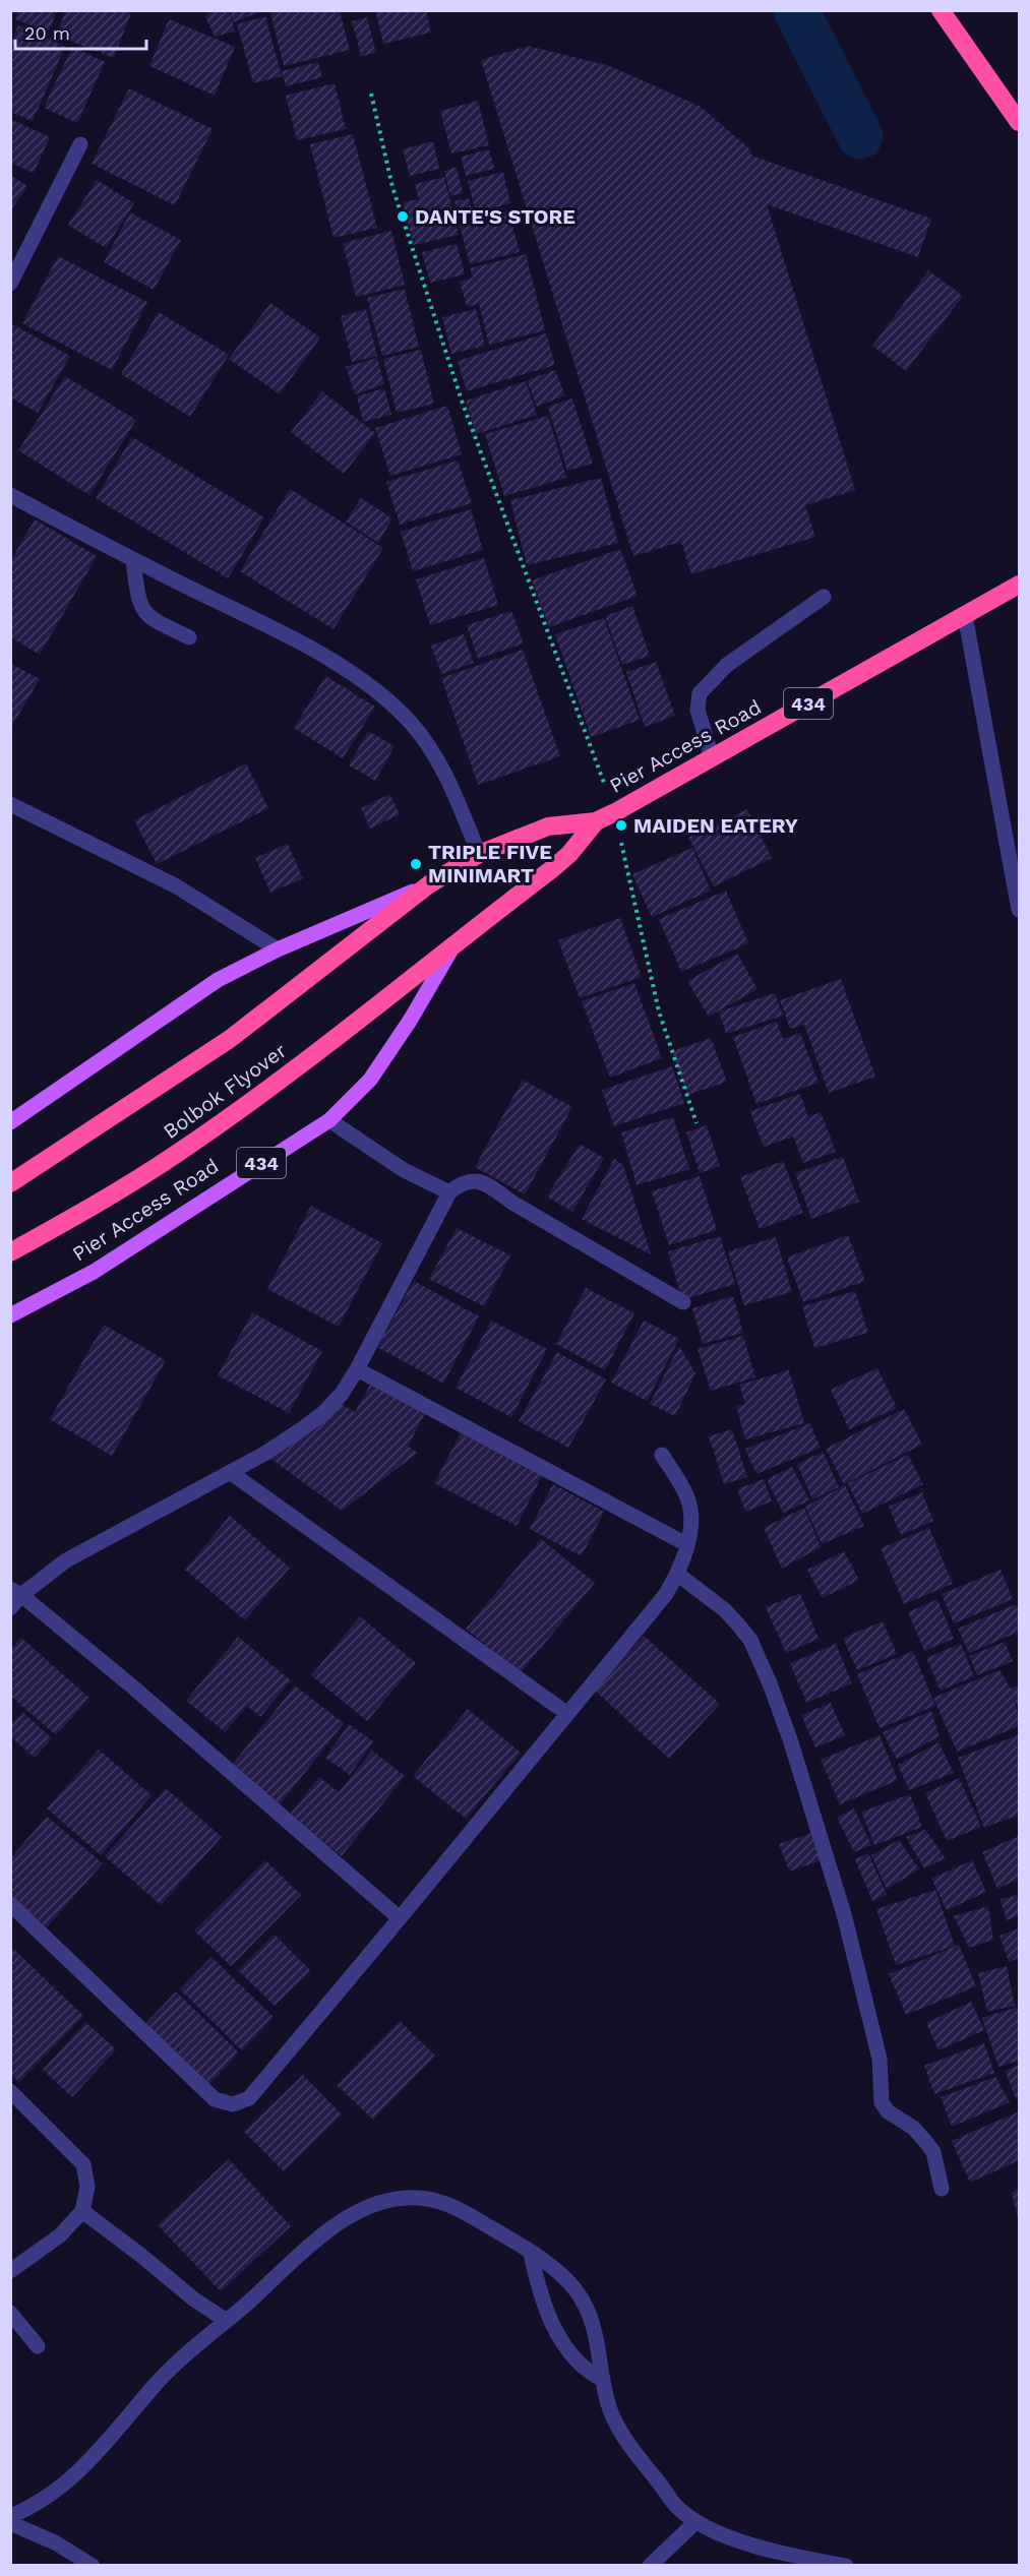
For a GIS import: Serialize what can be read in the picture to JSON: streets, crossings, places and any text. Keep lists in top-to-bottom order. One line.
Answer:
{"streets":{"highway":["434","Pier Access Road","Bolbok Flyover"]},"crossings":[["Pier Access Road","Bolbok Flyover"]],"places":["DANTE'S STORE","MAIDEN EATERY","TRIPLE FIVE MINIMART"],"scale_bar":"20 m"}
